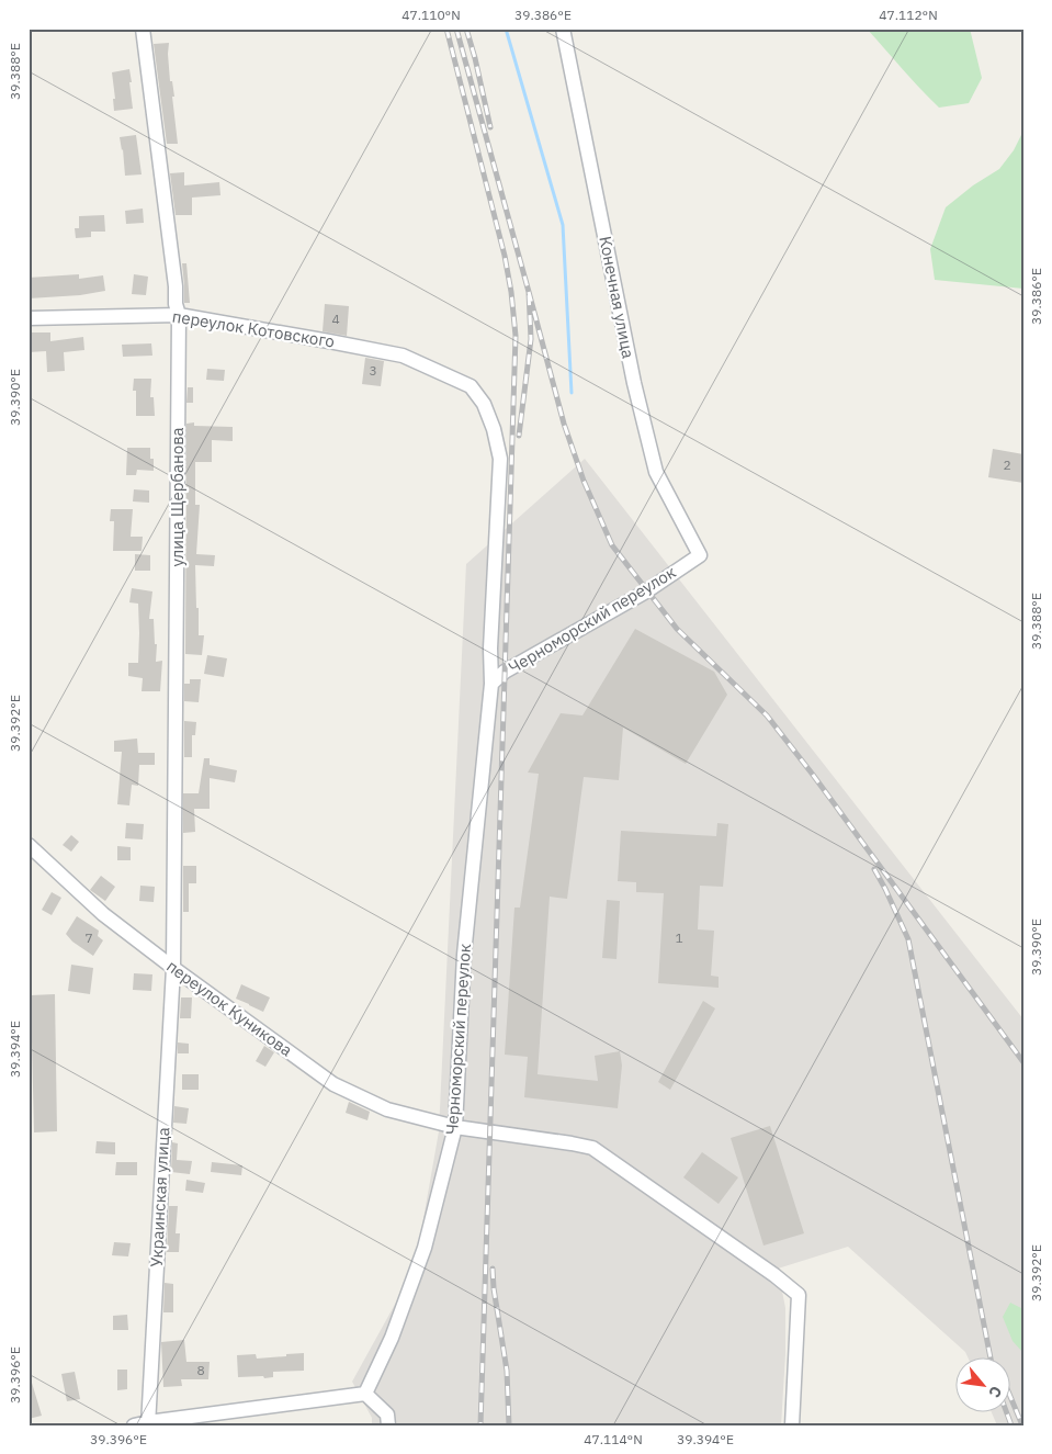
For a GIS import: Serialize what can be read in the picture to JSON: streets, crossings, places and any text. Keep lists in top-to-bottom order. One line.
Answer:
{"streets":{"street":["Конечная улица","переулок Котовского","улица Щербанова","Черноморский переулок","переулок Куникова","Украинская улица"]},"crossings":[["Конечная улица","Черноморский переулок"],["переулок Котовского","улица Щербанова"],["переулок Котовского","Черноморский переулок"],["улица Щербанова","переулок Куникова"],["улица Щербанова","Украинская улица"],["Черноморский переулок","переулок Куникова"],["переулок Куникова","Украинская улица"]],"house_numbers":["4","3","2","7","1","8"],"north":"bottom right","coordinates":["47.110°N","39.386°E","47.112°N","39.388°E","39.390°E","39.392°E","39.394°E","39.396°E","47.114°N"]}
